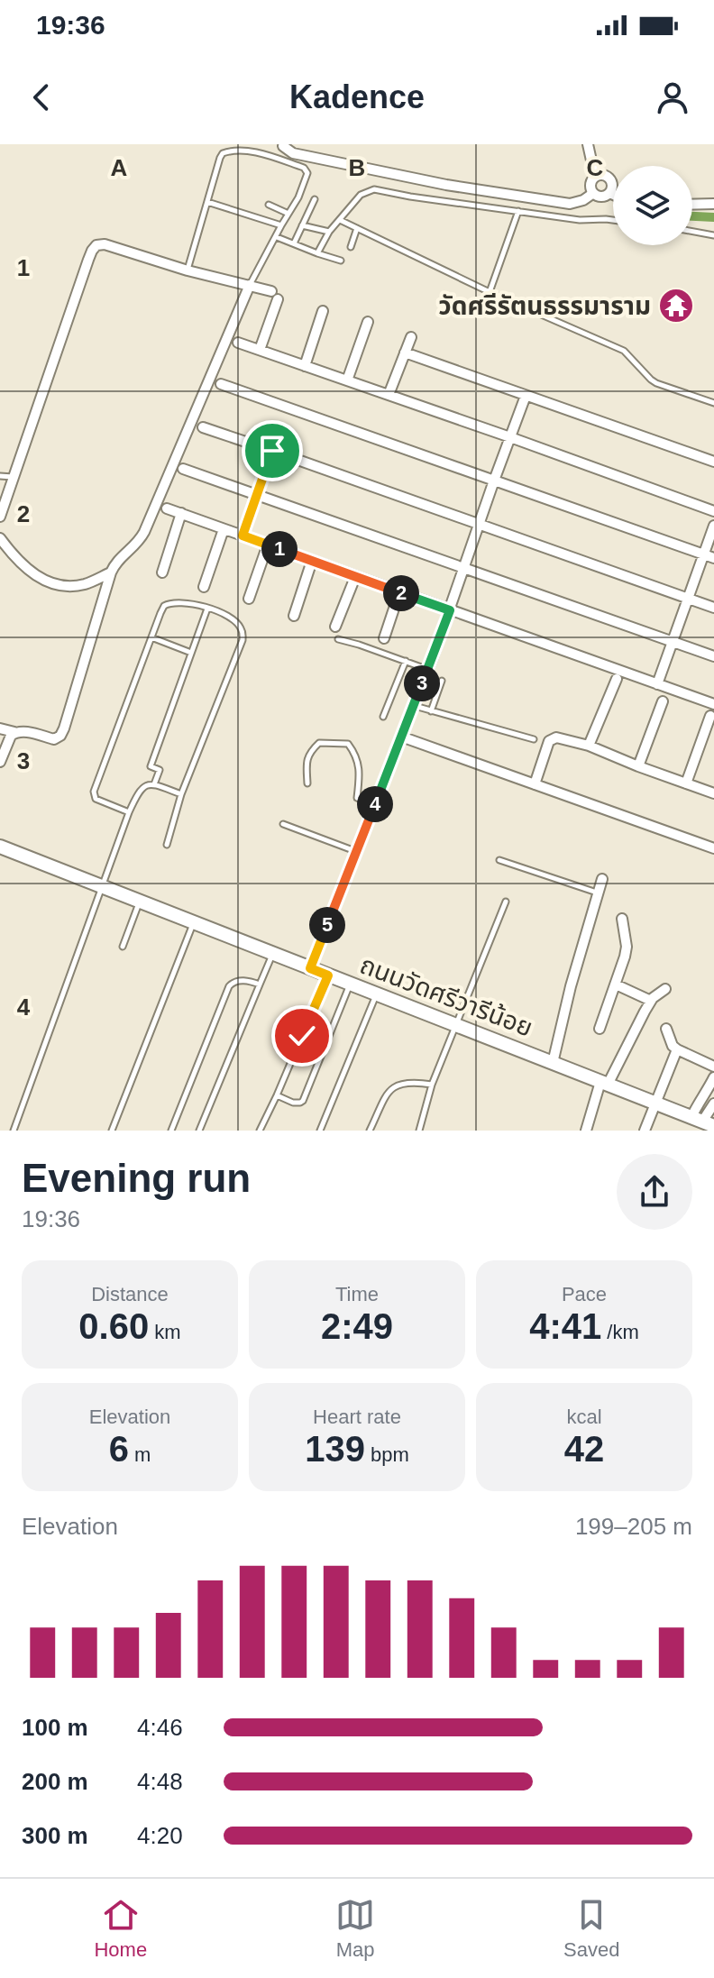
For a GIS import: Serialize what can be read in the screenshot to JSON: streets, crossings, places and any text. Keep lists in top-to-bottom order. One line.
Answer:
{"streets":{"main road":["ถนนวัดศรีวารีน้อย"]},"places":{"temple":["วัดศรีรัตนธรรมาราม"]},"page":{"status":"19:36","header":"Kadence","pins":["1","2","3","4","5"],"heading":["Evening run","19:36"],"stats":[["Distance","0.60 km"],["Time","2:49"],["Pace","4:41 /km"],["Elevation","6 m"],["Heart rate","139 bpm"],["kcal","42"]],"chart":["Elevation","199–205 m"],"list":[{"name":"100 m","note":"4:46"},{"name":"200 m","note":"4:48"},{"name":"300 m","note":"4:20"}],"tabs":["Home","Map","Saved"]},"grid":{"columns":["A","B","C"],"rows":["1","2","3","4"]}}
